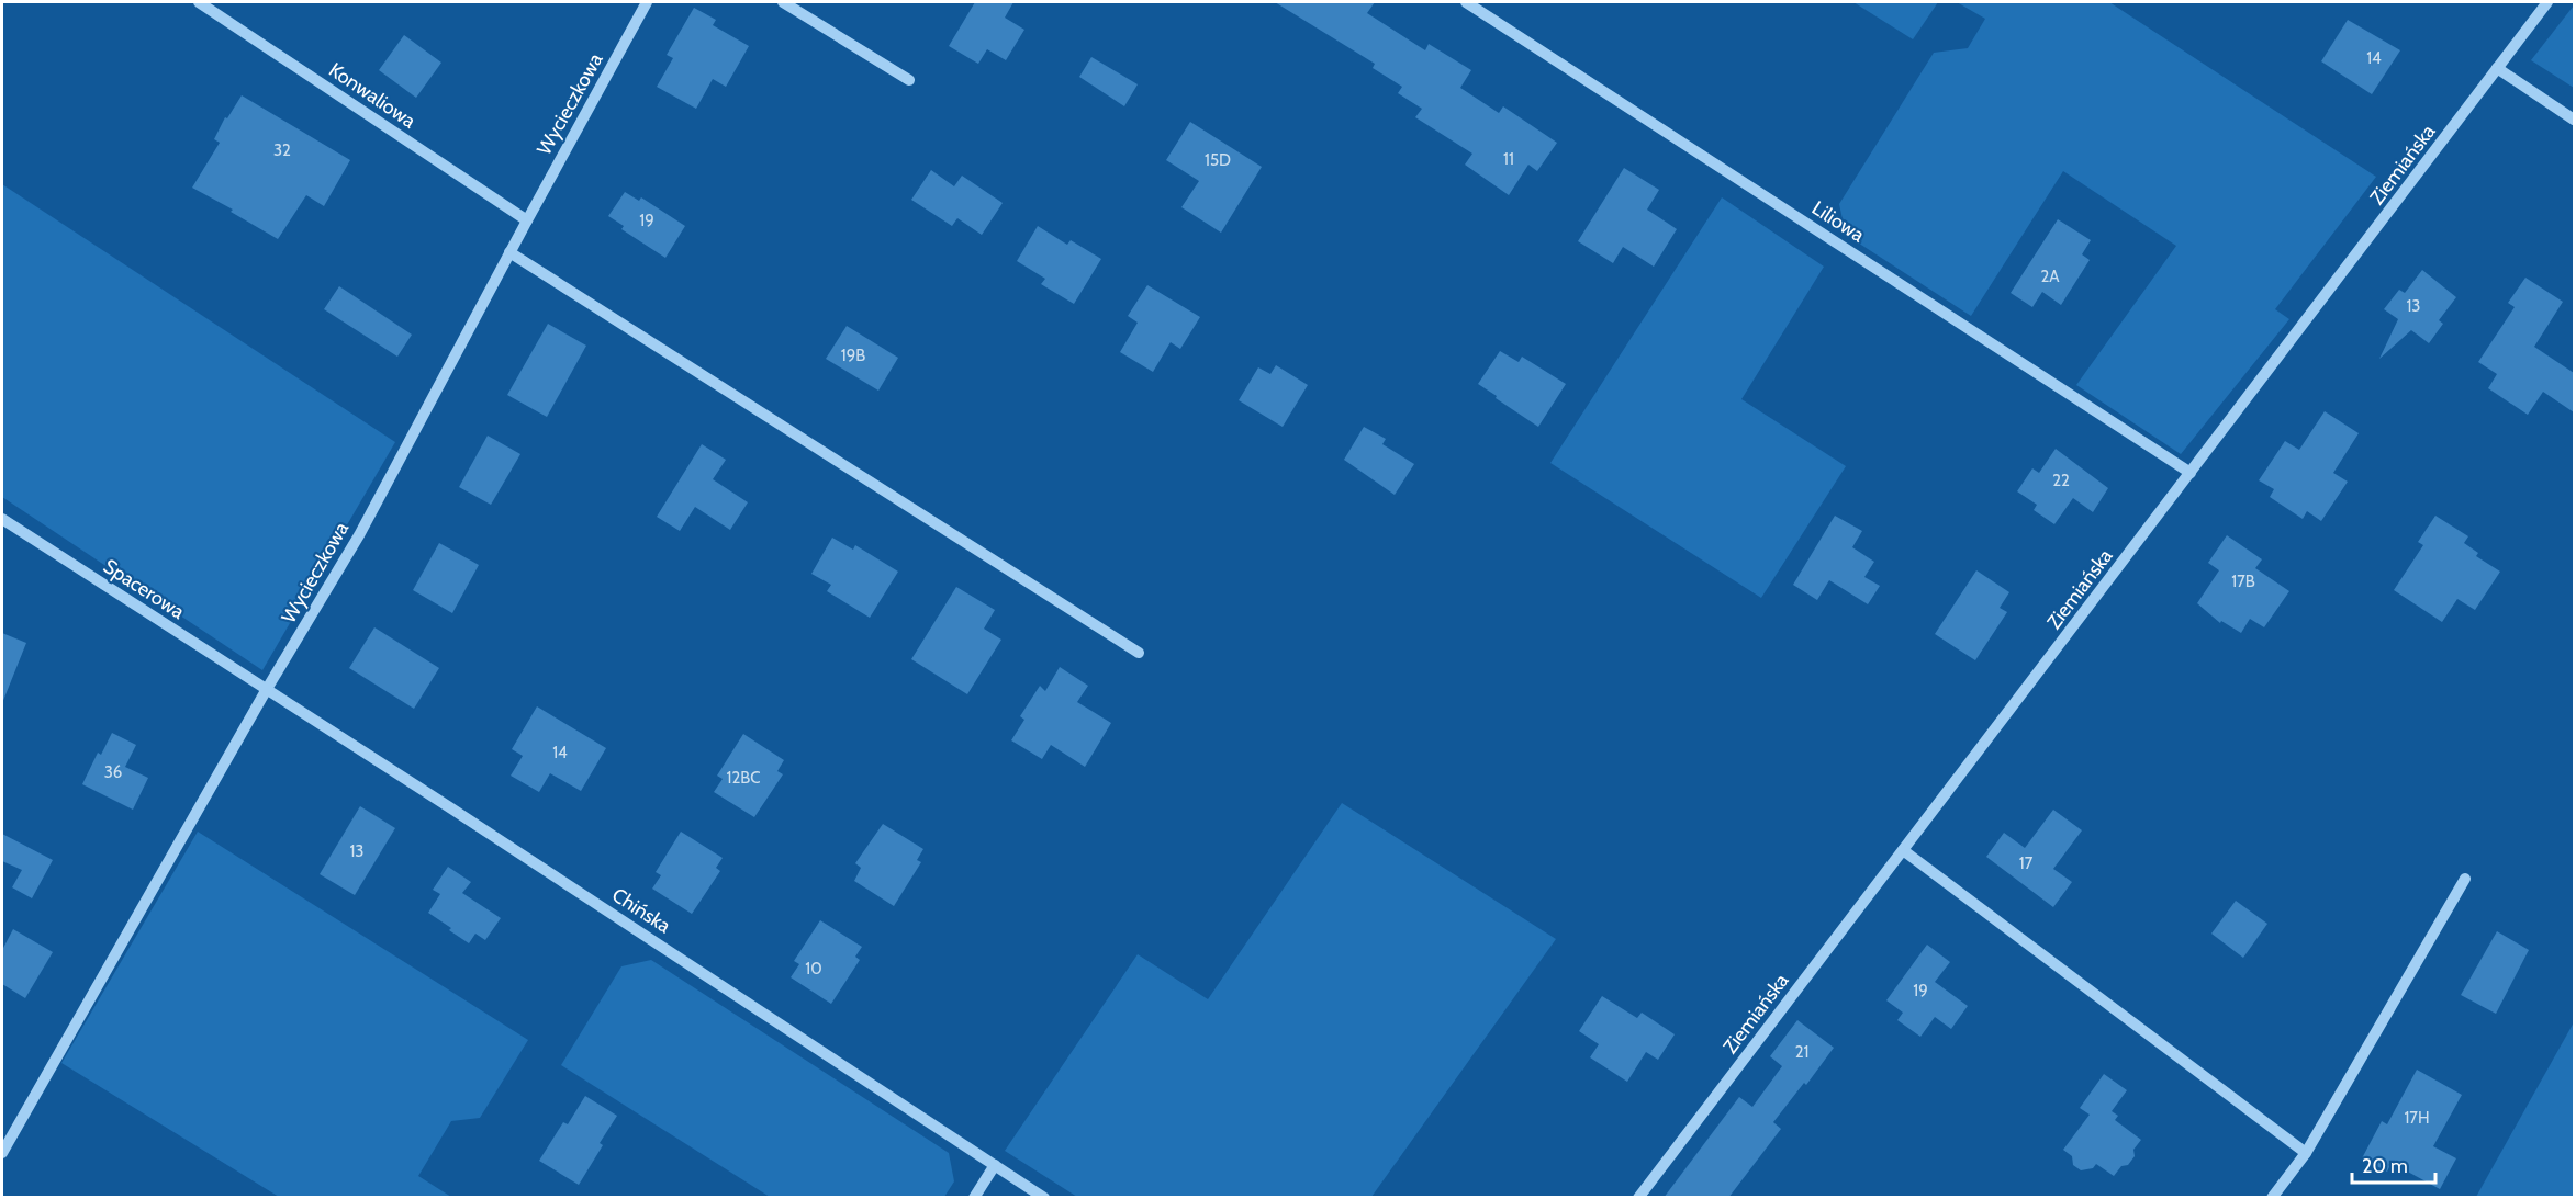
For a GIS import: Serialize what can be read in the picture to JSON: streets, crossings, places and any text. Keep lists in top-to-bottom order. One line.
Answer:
{"streets":{"street":["Konwaliowa","Wycieczkowa","Ziemiańska","Liliowa","Spacerowa","Chińska"]},"crossings":[["Konwaliowa","Wycieczkowa"],["Wycieczkowa","Spacerowa"],["Wycieczkowa","Chińska"],["Ziemiańska","Liliowa"],["Spacerowa","Chińska"]],"house_numbers":["14","32","11","15D","19","2A","13","19B","22","17B","14","36","12BC","13","17","10","19","21","17H"],"scale_bar":"20 m"}
